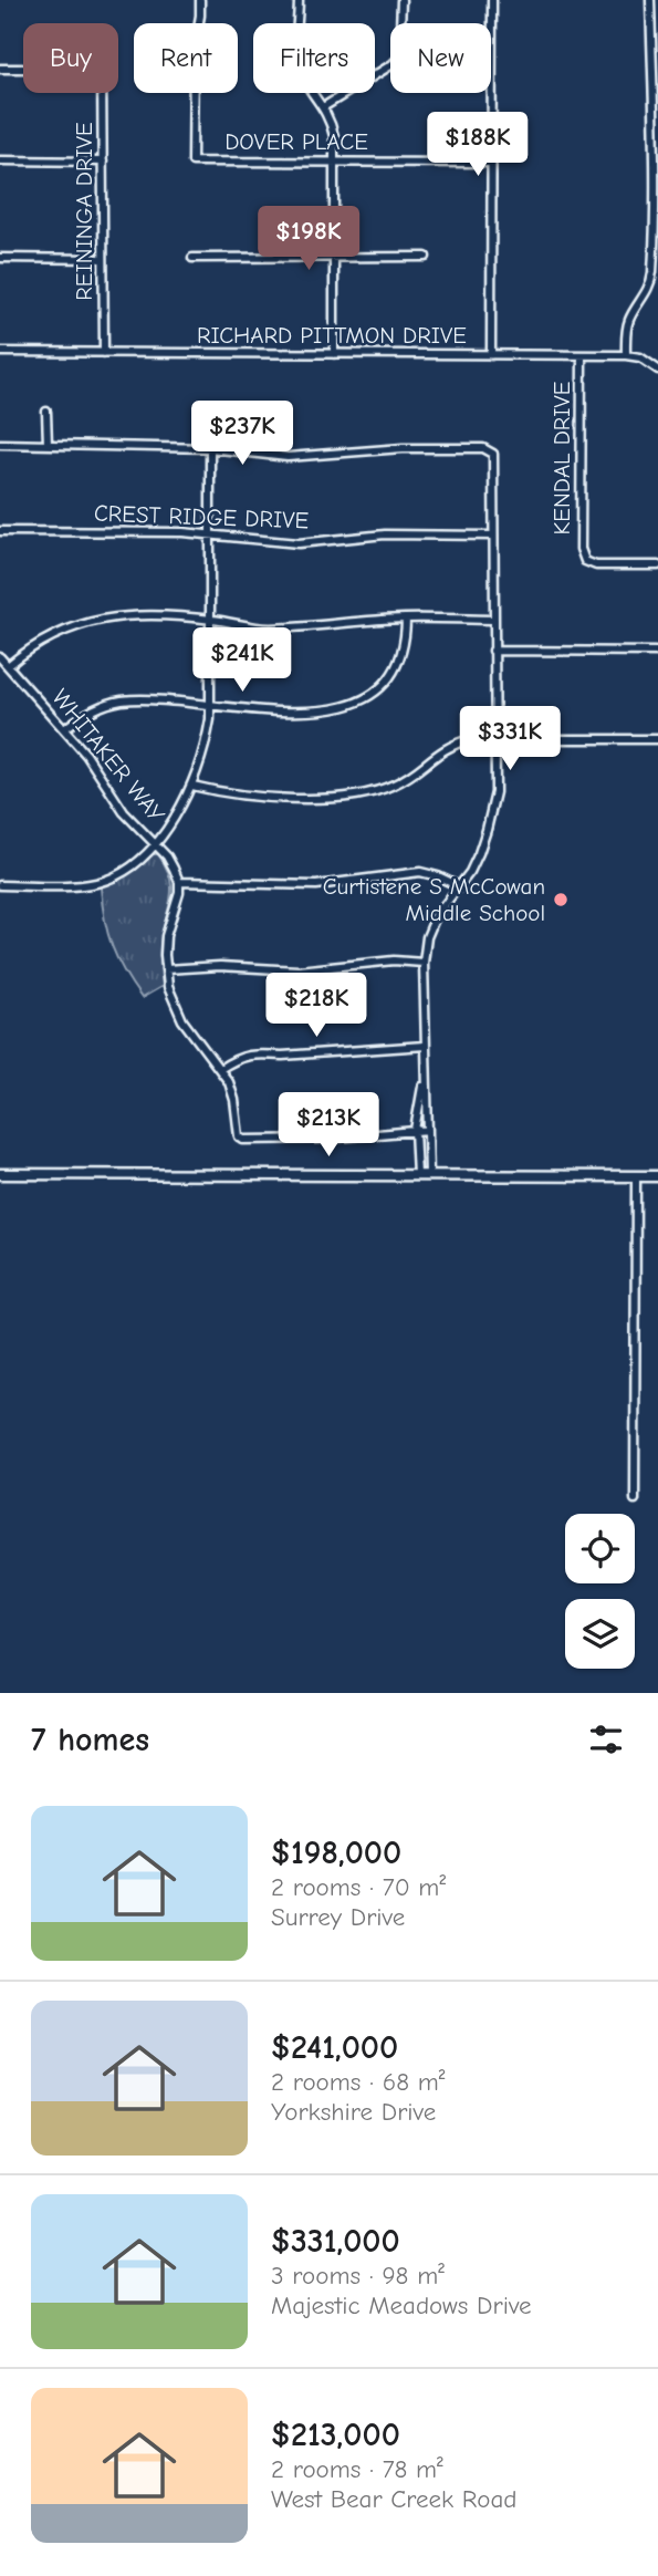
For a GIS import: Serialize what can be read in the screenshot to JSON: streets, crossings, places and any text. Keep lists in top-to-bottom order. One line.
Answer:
{"streets":{"street":["DOVER PLACE","REININGA DRIVE","RICHARD PITTMON DRIVE","KENDAL DRIVE","CREST RIDGE DRIVE","WHITAKER WAY"]},"crossings":[["REININGA DRIVE","RICHARD PITTMON DRIVE"],["RICHARD PITTMON DRIVE","KENDAL DRIVE"]],"places":["Curtistene S McCowan Middle School"],"page":{"chip":["Buy","Rent","Filters","New"],"price":["$188K","$198K","$237K","$241K","$331K","$218K","$213K"],"heading":"7 homes","list":[{"name":"$198,000","note":"2 rooms · 70 m² · Surrey Drive"},{"name":"$241,000","note":"2 rooms · 68 m² · Yorkshire Drive"},{"name":"$331,000","note":"3 rooms · 98 m² · Majestic Meadows Drive"},{"name":"$213,000","note":"2 rooms · 78 m² · West Bear Creek Road"}]}}
